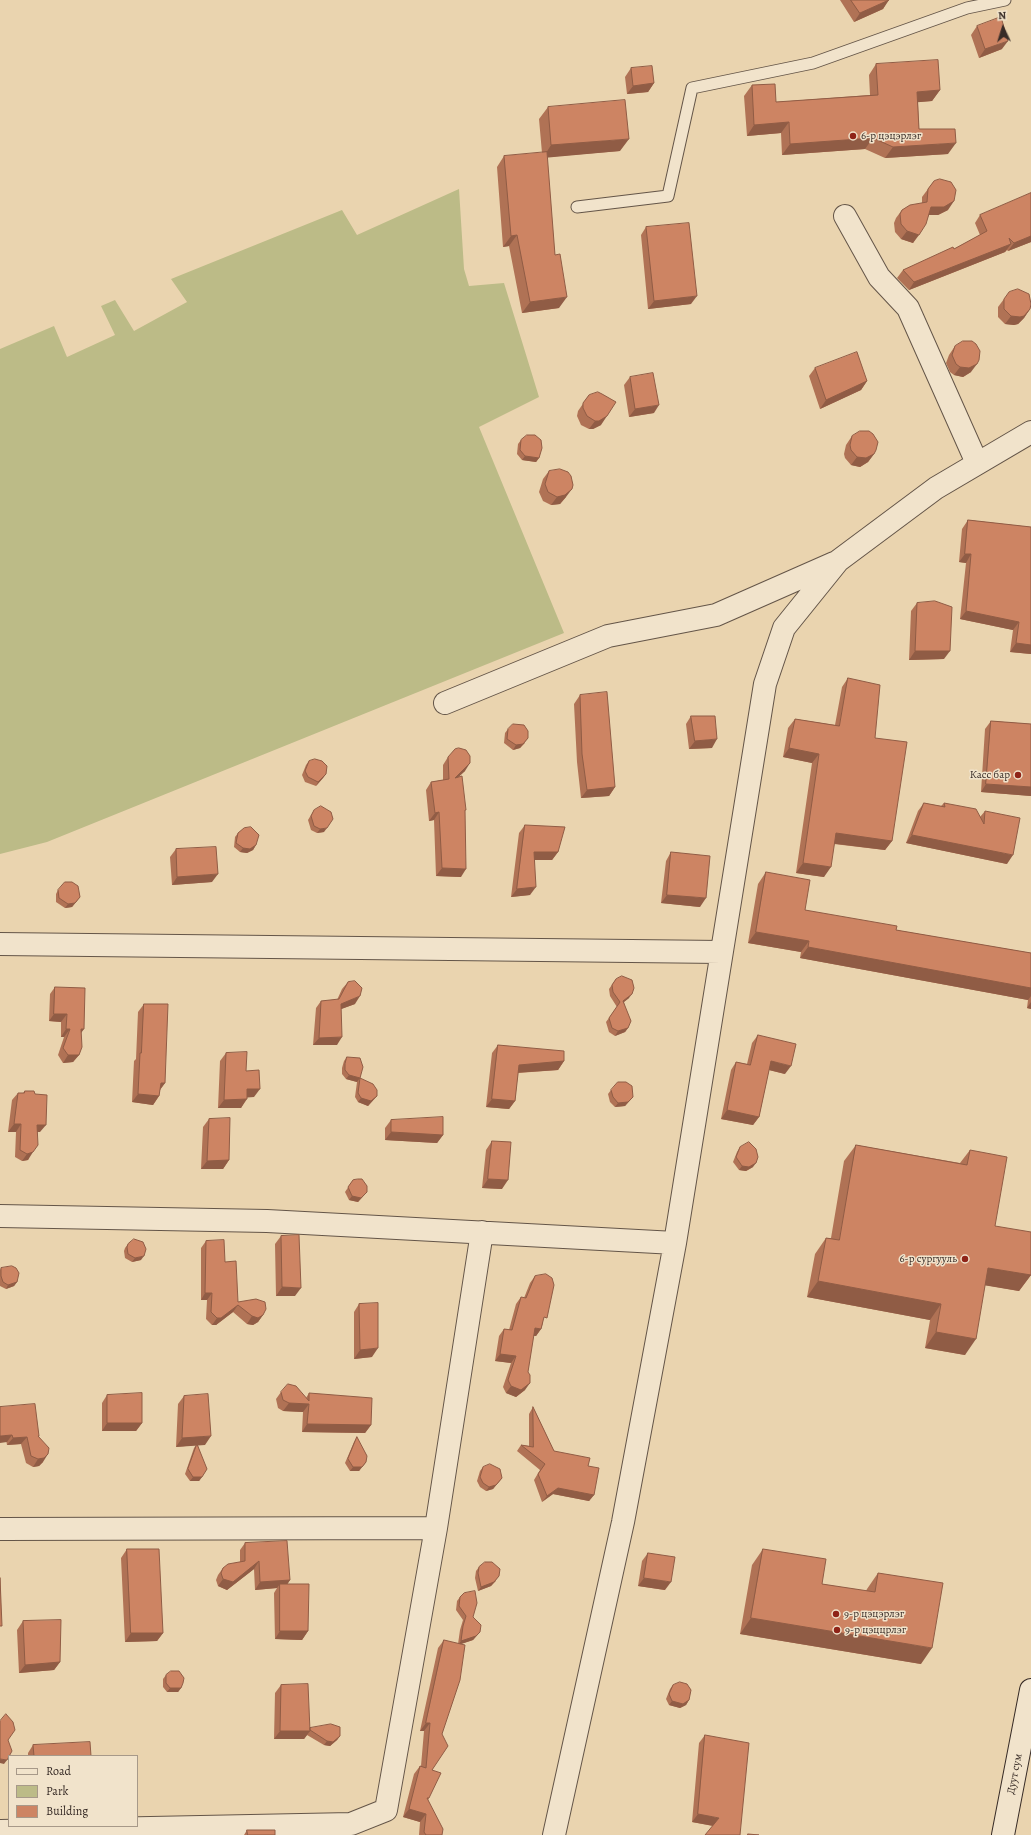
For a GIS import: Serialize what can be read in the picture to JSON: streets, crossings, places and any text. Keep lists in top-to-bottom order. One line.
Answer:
{"streets":{"street":["Дуут сум"]},"places":["6-р цэцэрлэг","Касс бар","6-р сургууль","9-р цэцэрлэг","9-р цэццрлэг"],"legend":["Road","Park","Building"],"north":"top"}
